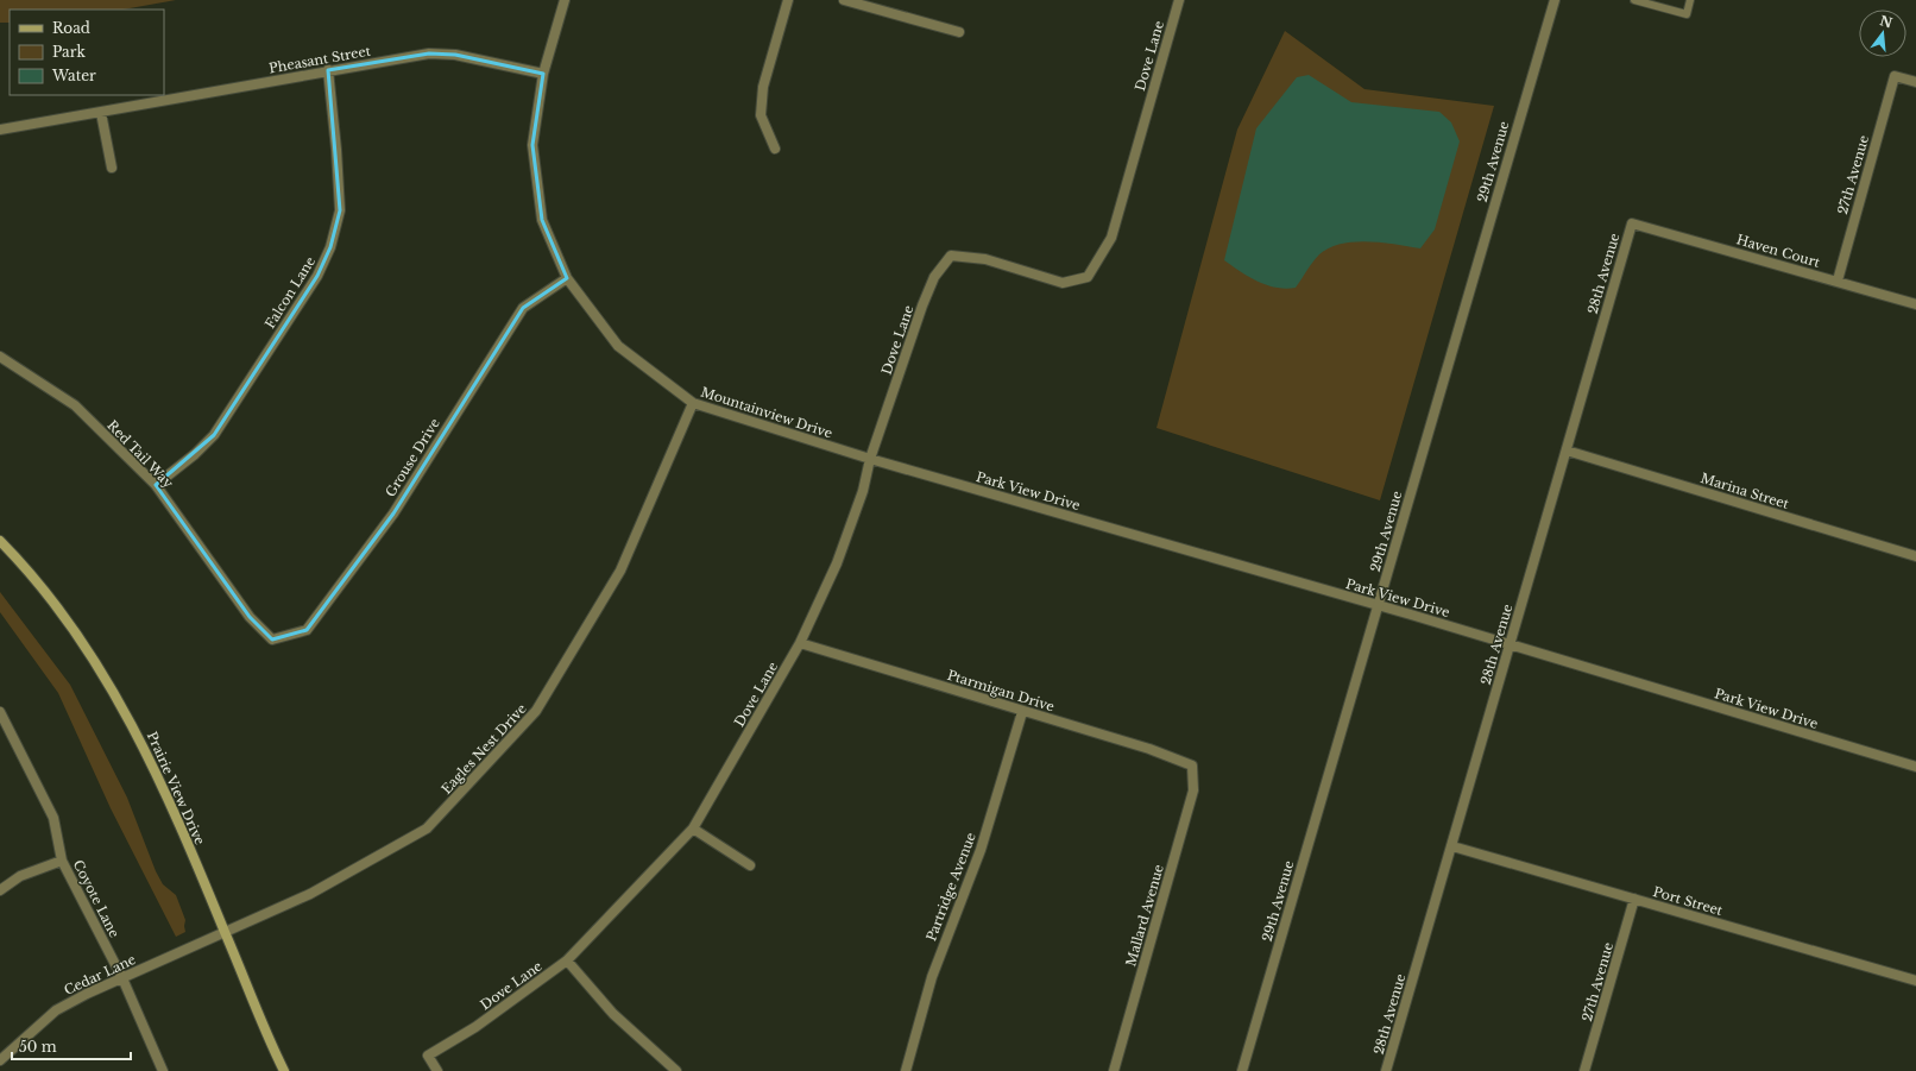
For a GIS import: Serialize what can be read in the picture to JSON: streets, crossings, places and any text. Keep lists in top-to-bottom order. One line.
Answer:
{"streets":{"main road":["Prairie View Drive"],"street":["Dove Lane","Pheasant Street","29th Avenue","27th Avenue","Haven Court","28th Avenue","Falcon Lane","Mountainview Drive","Red Tail Way","Grouse Drive","Park View Drive","Marina Street","Ptarmigan Drive","Eagles Nest Drive","Partridge Avenue","Coyote Lane","Port Street","Mallard Avenue","Cedar Lane"]},"crossings":[["Dove Lane","Mountainview Drive"],["Dove Lane","Park View Drive"],["Dove Lane","Ptarmigan Drive"],["Pheasant Street","Falcon Lane"],["Pheasant Street","Mountainview Drive"],["29th Avenue","Park View Drive"],["27th Avenue","Haven Court"],["27th Avenue","Port Street"],["Haven Court","28th Avenue"],["28th Avenue","Park View Drive"],["28th Avenue","Marina Street"],["28th Avenue","Port Street"],["Falcon Lane","Red Tail Way"],["Mountainview Drive","Grouse Drive"],["Mountainview Drive","Park View Drive"],["Mountainview Drive","Eagles Nest Drive"],["Red Tail Way","Grouse Drive"],["Ptarmigan Drive","Partridge Avenue"],["Ptarmigan Drive","Mallard Avenue"],["Eagles Nest Drive","Prairie View Drive"],["Eagles Nest Drive","Cedar Lane"],["Prairie View Drive","Cedar Lane"],["Coyote Lane","Cedar Lane"]],"legend":["Road","Park","Water"],"scale_bar":"50 m","north":"top"}
